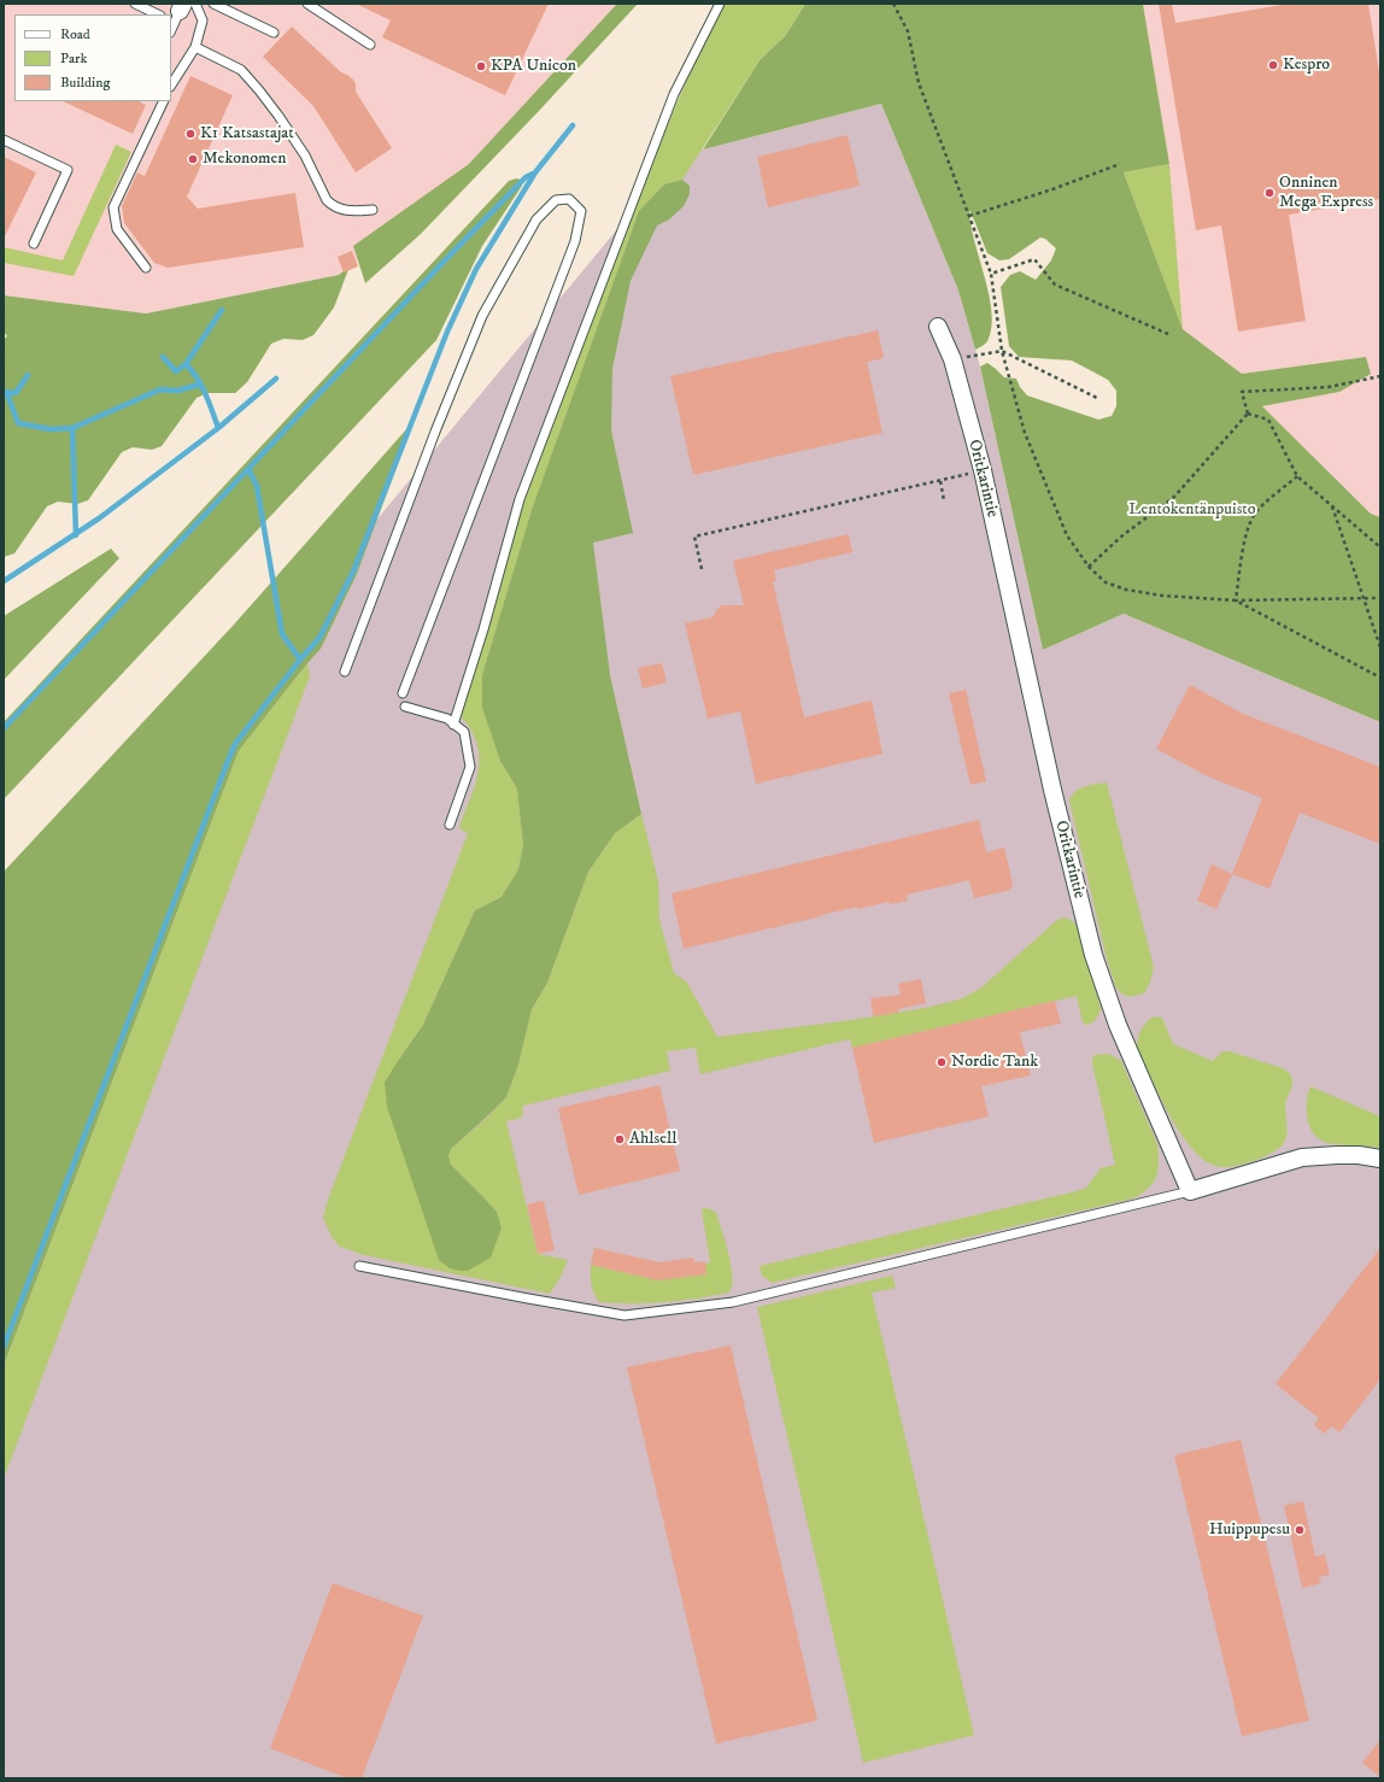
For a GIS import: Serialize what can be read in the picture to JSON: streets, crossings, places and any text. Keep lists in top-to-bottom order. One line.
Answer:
{"streets":{"street":["Oritkarintie"]},"parks":["Lentokentänpuisto"],"places":["Kespro","KPA Unicon","K1 Katsastajat","Mekonomen","Onninen Mega Express","Nordic Tank","Ahlsell","Huippupesu"],"legend":["Road","Park","Building"]}
